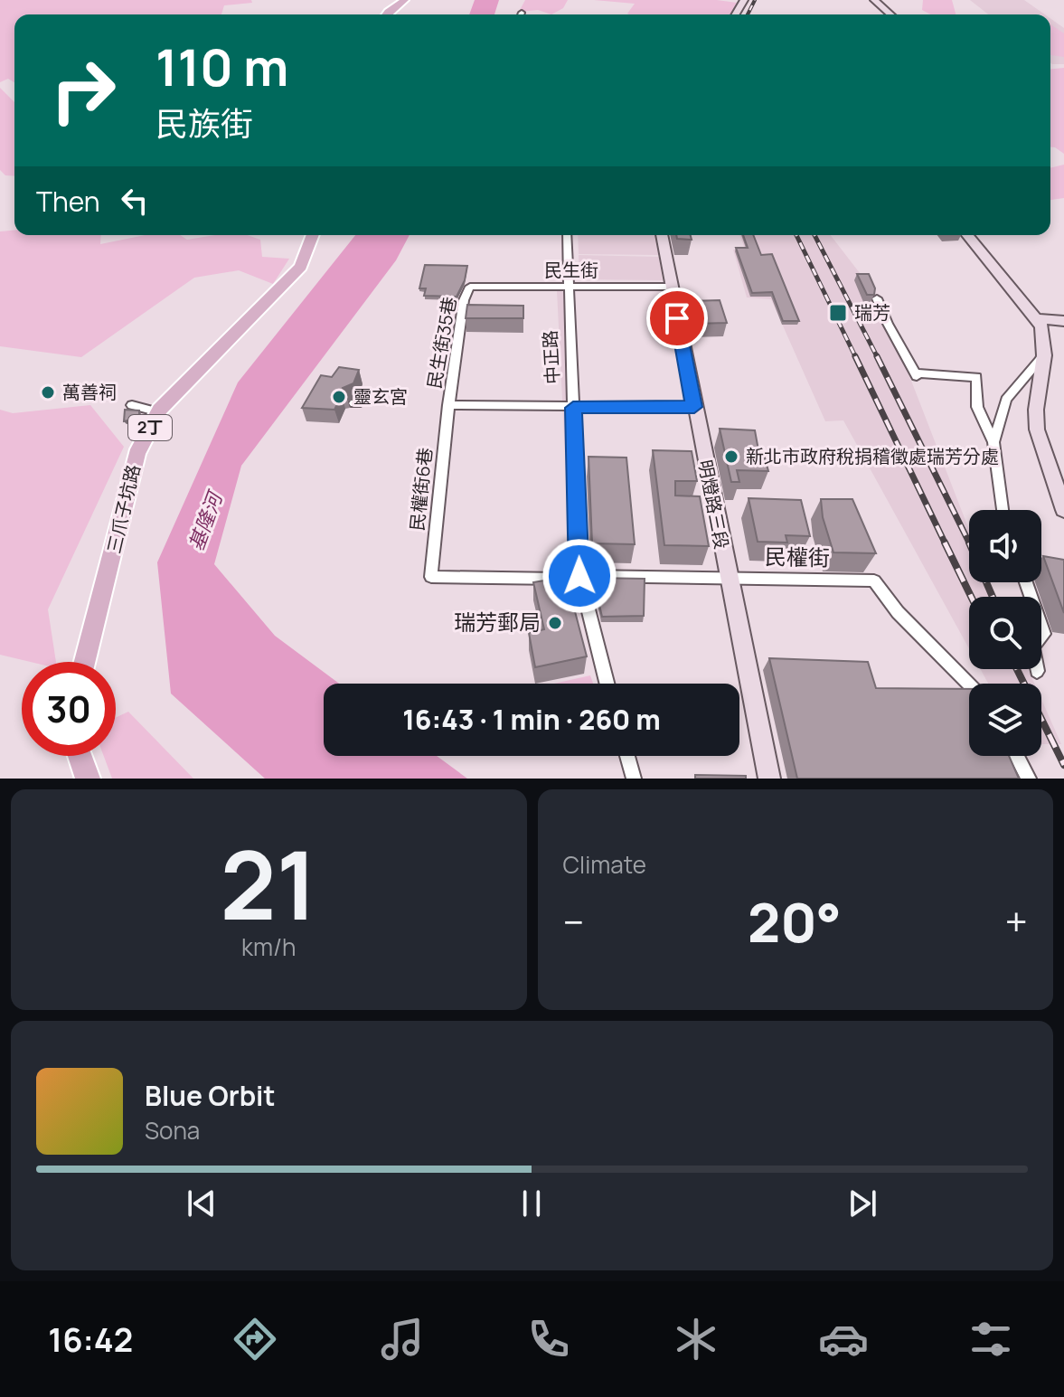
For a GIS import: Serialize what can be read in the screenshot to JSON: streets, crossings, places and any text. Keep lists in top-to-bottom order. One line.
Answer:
{"streets":{"main road":["2丁","三爪子坑路"],"street":["民生街","民生街35巷","中正路","民權街6巷","明燈路三段","民權街"]},"crossings":[["民生街","民生街35巷"],["民生街","中正路"],["民生街","明燈路三段"],["民生街35巷","民權街6巷"],["中正路","民權街"],["民權街6巷","民權街"],["明燈路三段","民權街"]],"water":["基隆河"],"places":{"transit":["瑞芳"],"other":["萬善祠","靈玄宮","新北市政府稅捐稽徵處瑞芳分處","瑞芳郵局"]},"page":{"turn":["110 m","民族街"],"then":"Then","limit":"30","trip":"16:43 · 1 min · 260 m","tile":[["21","km/h"],"Climate"],"heat":["−","20°","+"],"song":["Blue Orbit","Sona"],"tabs":"16:42"}}
